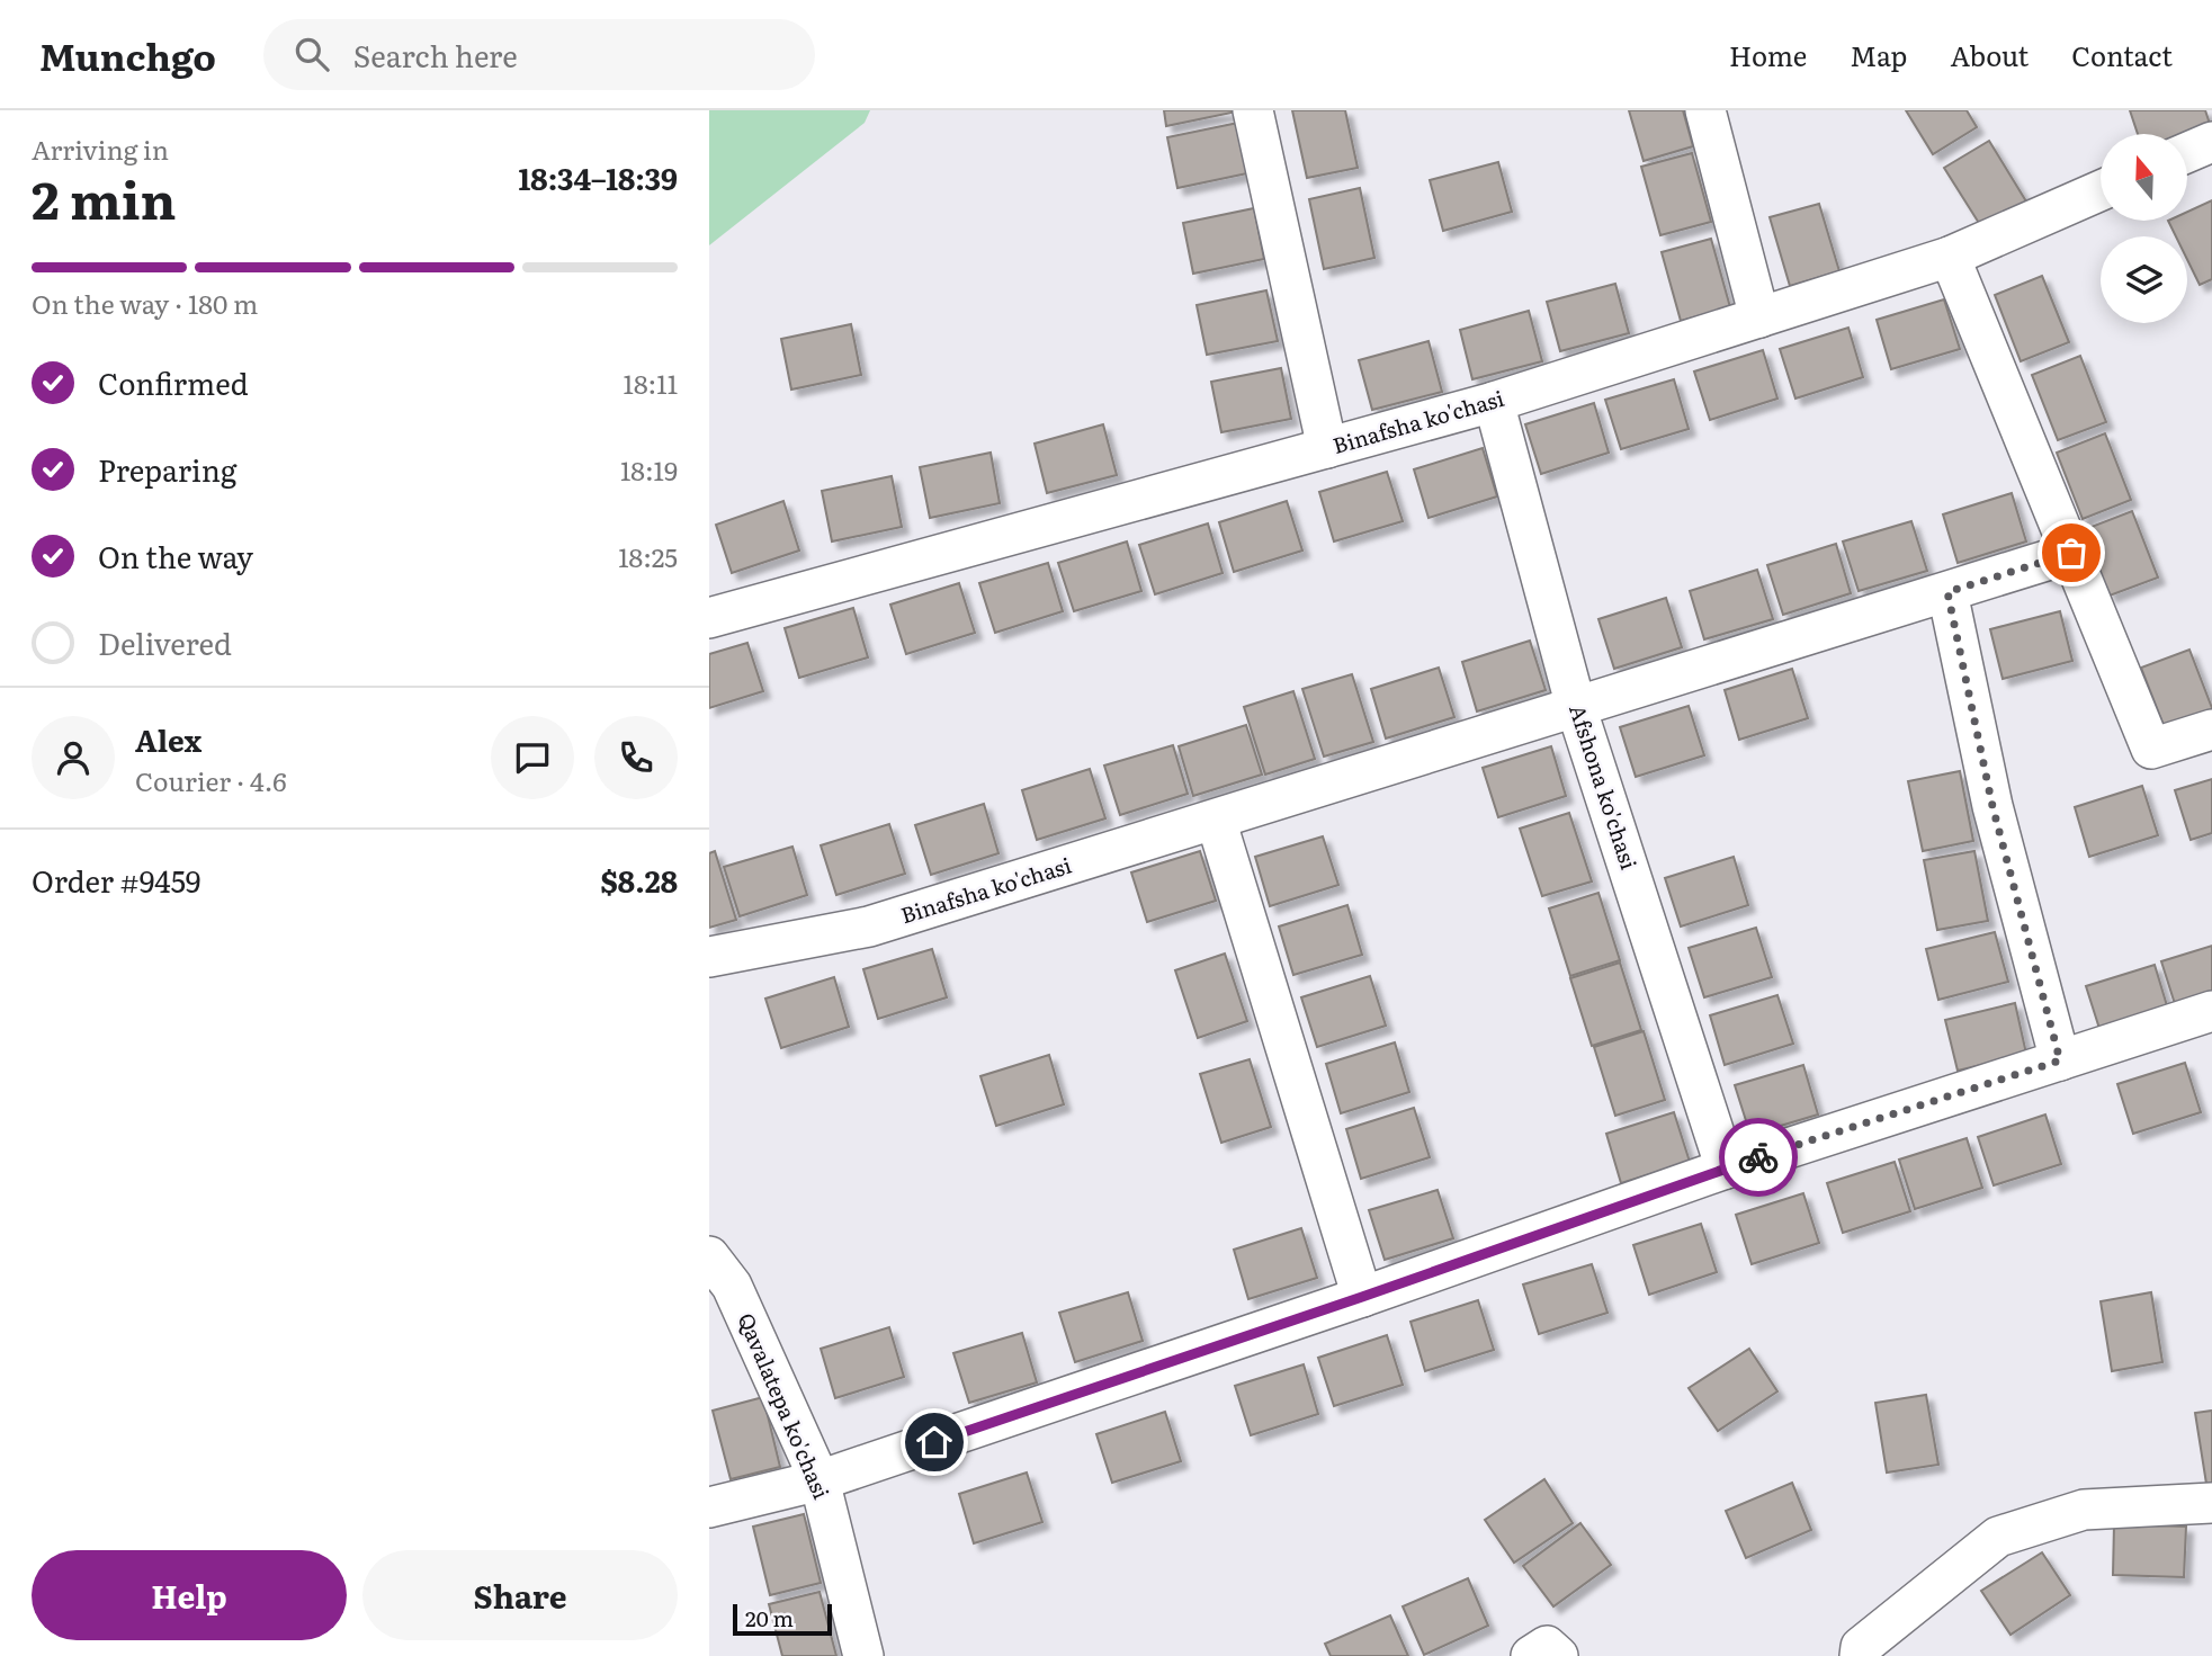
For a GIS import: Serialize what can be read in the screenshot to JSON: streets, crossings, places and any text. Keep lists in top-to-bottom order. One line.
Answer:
{"streets":{"street":["Binafsha ko'chasi","Afshona ko'chasi","Qavalatepa ko'chasi"]},"crossings":[["Binafsha ko'chasi","Afshona ko'chasi"]],"scale_bar":"20 m","north":"top","page":{"header":"Munchgo","search":"Search here","nav":["Home","Map","About","Contact"],"heading":["2 min","Arriving in","18:34–18:39"],"panel":["Alex","Courier · 4.6","Order #9459","$8.28"],"bar":"On the way · 180 m","list":[["Confirmed","18:11"],["Preparing","18:19"],["On the way","18:25"],"Delivered"],"buttons":["Help","Share"],"scale":"20 m"}}
